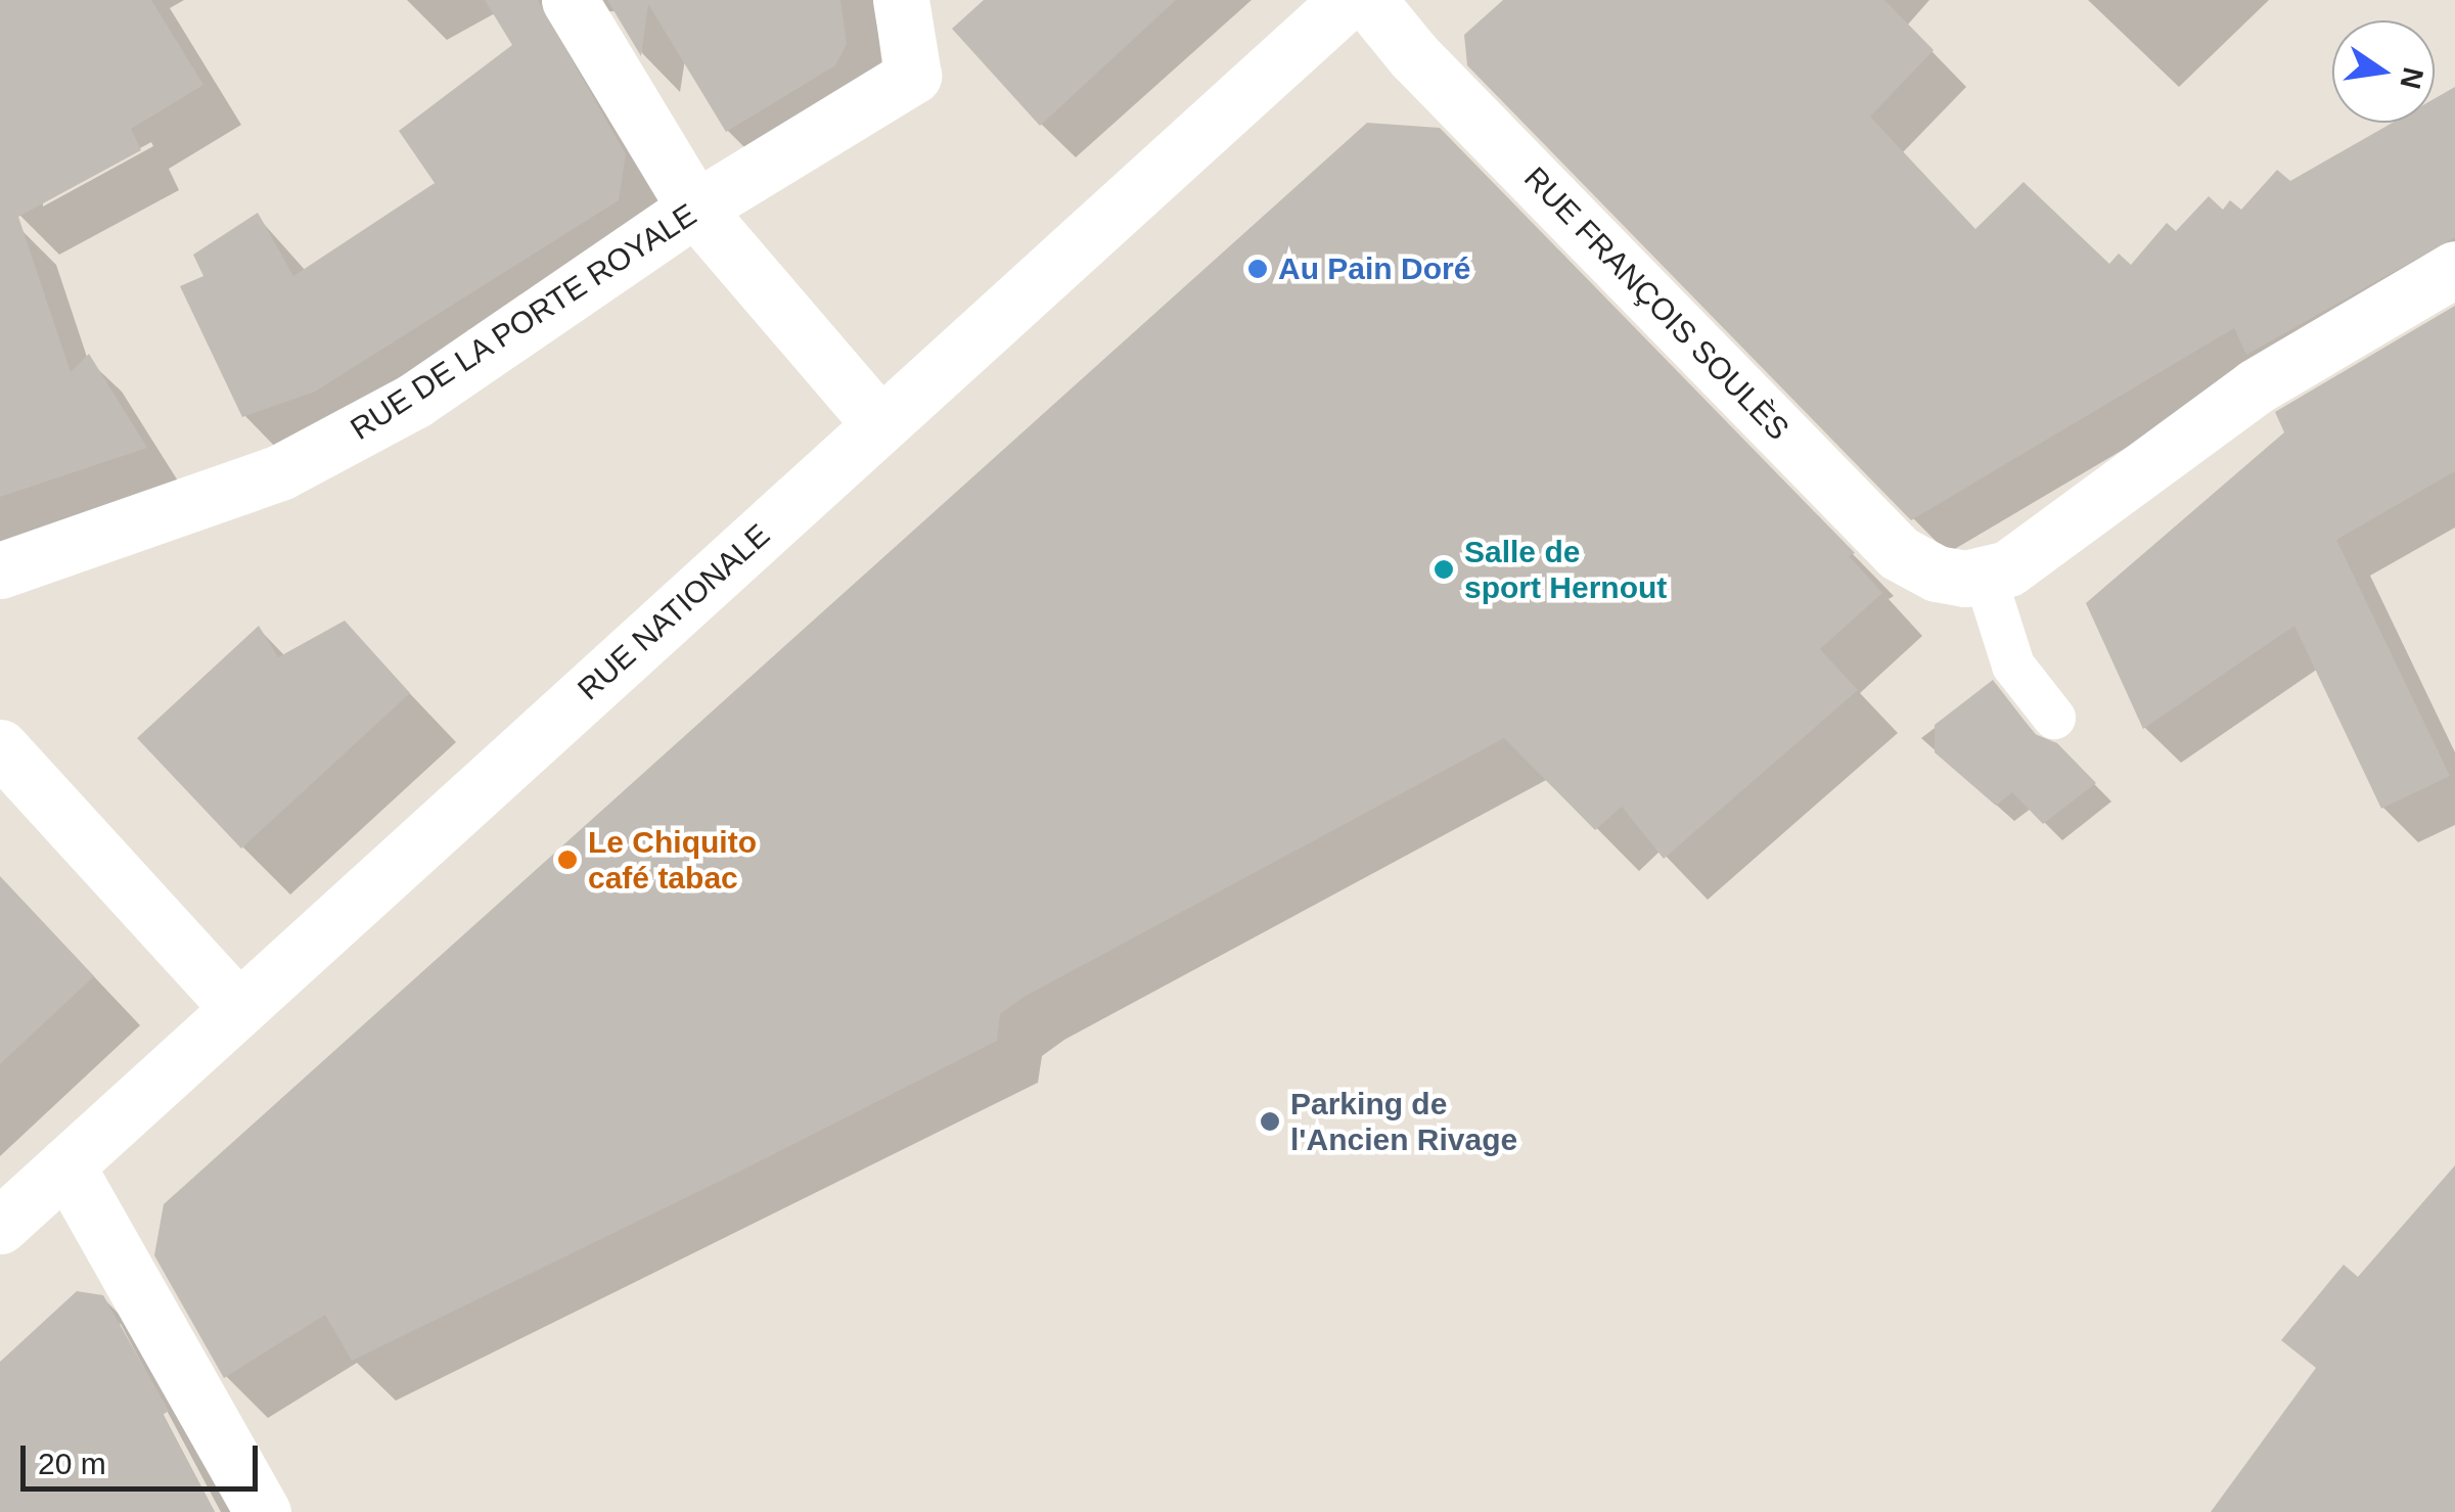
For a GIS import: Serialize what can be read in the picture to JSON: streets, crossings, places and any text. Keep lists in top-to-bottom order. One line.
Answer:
{"streets":{"street":["RUE FRANÇOIS SOULÈS","RUE DE LA PORTE ROYALE","RUE NATIONALE"]},"places":["Au Pain Doré","Salle de sport Hernout","Le Chiquito café tabac","Parking de l'Ancien Rivage"],"scale_bar":"20 m","north":"right"}
